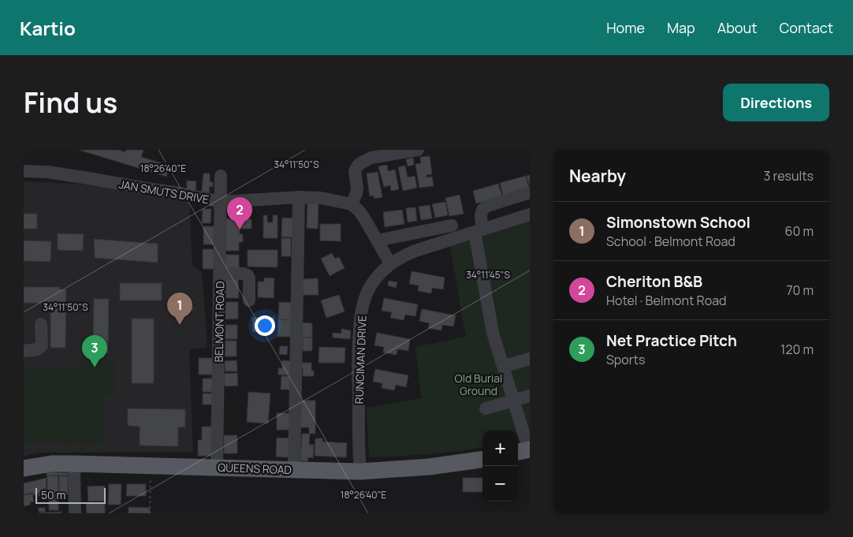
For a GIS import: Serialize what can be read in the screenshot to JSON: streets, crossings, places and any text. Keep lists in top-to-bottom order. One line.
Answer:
{"streets":{"main road":["QUEENS ROAD"],"street":["JAN SMUTS DRIVE","BELMONT ROAD","RUNCIMAN DRIVE"]},"crossings":[["JAN SMUTS DRIVE","BELMONT ROAD"],["BELMONT ROAD","QUEENS ROAD"],["RUNCIMAN DRIVE","QUEENS ROAD"]],"parks":["Old Burial Ground"],"scale_bar":"50 m","page":{"header":"Kartio","nav":["Home","Map","About","Contact"],"title":"Find us","buttons":"Directions","heading":["Nearby","3 results"],"pins":["2","1","3"],"list":[{"mark":"1","name":"Simonstown School","note":"School · Belmont Road","value":"60 m"},{"mark":"2","name":"Cheriton B&B","note":"Hotel · Belmont Road","value":"70 m"},{"mark":"3","name":"Net Practice Pitch","note":"Sports","value":"120 m"}],"map_buttons":["+","−"],"scale":"50 m"},"coordinates":["34°11'50\"S","18°26'40\"E","34°11'45\"S"]}
